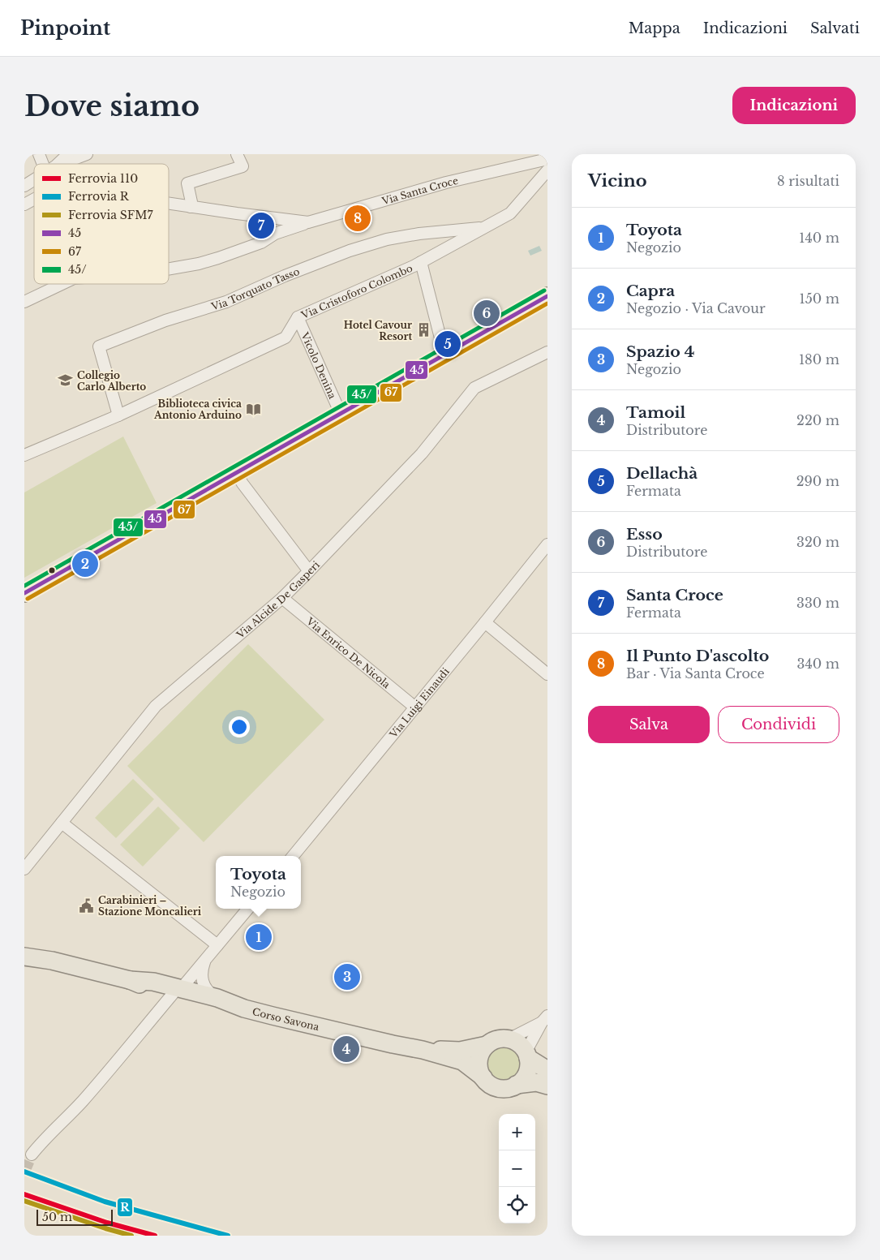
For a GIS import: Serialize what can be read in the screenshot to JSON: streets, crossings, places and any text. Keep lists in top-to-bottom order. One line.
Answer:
{"streets":{"main road":["Corso Savona"],"street":["Via Santa Croce","Via Torquato Tasso","Via Cristoforo Colombo","Vicolo Denina","Via Alcide De Gasperi","Via Enrico De Nicola","Via Luigi Einaudi"]},"crossings":[["Via Torquato Tasso","Via Cristoforo Colombo"],["Via Cristoforo Colombo","Vicolo Denina"],["Via Alcide De Gasperi","Via Enrico De Nicola"],["Via Enrico De Nicola","Via Luigi Einaudi"]],"places":{"building":["Hotel Cavour Resort"],"school or university":["Collegio Carlo Alberto"],"library":["Biblioteca civica Antonio Arduino"],"public building":["Carabinieri – Stazione Moncalieri"]},"lines":["transit line 45/","transit line 45","transit line 67","rail line R","rail line 110","rail line SFM7"],"legend":["Ferrovia 110","Ferrovia R","Ferrovia SFM7","45","67","45/"],"scale_bar":"50 m","page":{"header":"Pinpoint","nav":["Mappa","Indicazioni","Salvati"],"buttons":["Indicazioni",["Salva","Condividi"]],"title":"Dove siamo","heading":["Vicino","8 risultati"],"pins":["8","7","6","5","2","1","3","4"],"list":[{"mark":"1","name":"Toyota","note":"Negozio","value":"140 m"},{"mark":"2","name":"Capra","note":"Negozio · Via Cavour","value":"150 m"},{"mark":"3","name":"Spazio 4","note":"Negozio","value":"180 m"},{"mark":"4","name":"Tamoil","note":"Distributore","value":"220 m"},{"mark":"5","name":"Dellachà","note":"Fermata","value":"290 m"},{"mark":"6","name":"Esso","note":"Distributore","value":"320 m"},{"mark":"7","name":"Santa Croce","note":"Fermata","value":"330 m"},{"mark":"8","name":"Il Punto D'ascolto","note":"Bar · Via Santa Croce","value":"340 m"}],"popup":["Toyota","Negozio"],"map_buttons":["+","−"],"scale":"50 m"}}
